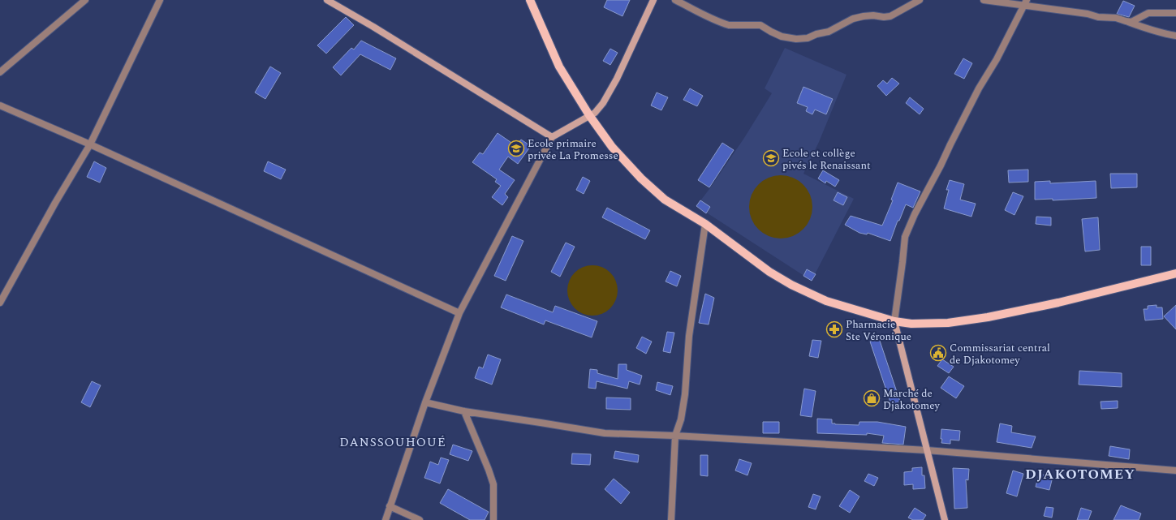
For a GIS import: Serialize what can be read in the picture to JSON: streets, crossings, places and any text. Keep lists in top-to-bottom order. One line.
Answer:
{"districts":["DANSSOUHOUÉ","DJAKOTOMEY"],"places":{"school or university":["Ecole primaire privée La Promesse","Ecole et collège pivés le Renaissant"],"pharmacy":["Pharmacie Ste Véronique"],"public building":["Commissariat central de Djakotomey"],"shop":["Marché de Djakotomey"]}}
